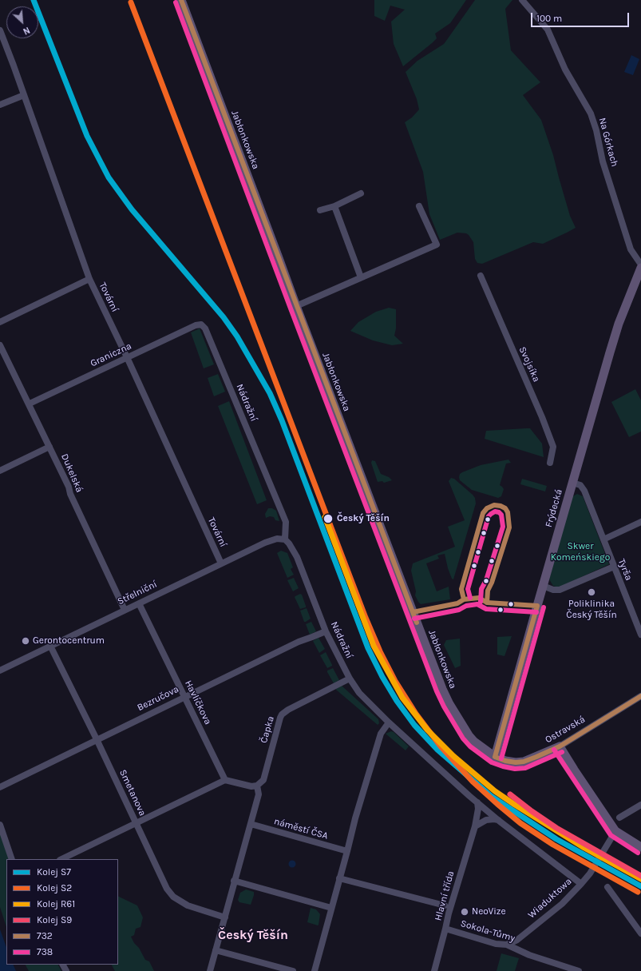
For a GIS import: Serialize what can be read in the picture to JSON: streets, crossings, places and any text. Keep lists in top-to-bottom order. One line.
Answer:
{"streets":{"main road":["Jabłonkowska","Frýdecká","Ostravská"],"street":["Na Górkach","Tovární","Graniczna","Svojsíka","Nádražní","Dukelská","Tyrša","Střelniční","Bezručova","Havlíčkova","Čapka","Smetanova","náměstí ČSA","Hlavní třída","Wiaduktowa","Sokola-Tůmy"]},"crossings":[["Jabłonkowska","Frýdecká"],["Jabłonkowska","Ostravská"],["Tovární","Graniczna"],["Tovární","Střelniční"],["Graniczna","Nádražní"],["Graniczna","Dukelská"],["Nádražní","Střelniční"],["Nádražní","Bezručova"],["Nádražní","Čapka"],["Nádražní","Hlavní třída"],["Nádražní","Wiaduktowa"],["Dukelská","Střelniční"],["Frýdecká","Tyrša"],["Frýdecká","Ostravská"],["Střelniční","Havlíčkova"],["Střelniční","Smetanova"],["Bezručova","Havlíčkova"],["Bezručova","Smetanova"],["Hlavní třída","Sokola-Tůmy"],["Wiaduktowa","Sokola-Tůmy"]],"districts":["Český Těšín"],"parks":["Skwer Komeńskiego"],"places":["Český Těšín","Poliklinika Český Těšín","Gerontocentrum","NeoVize"],"lines":["rail line S7","transit line 732","rail line S2","transit line 738","rail line R61","rail line S9"],"legend":["Kolej S7","Kolej S2","Kolej R61","Kolej S9","732","738"],"scale_bar":"100 m","north":"bottom right"}
